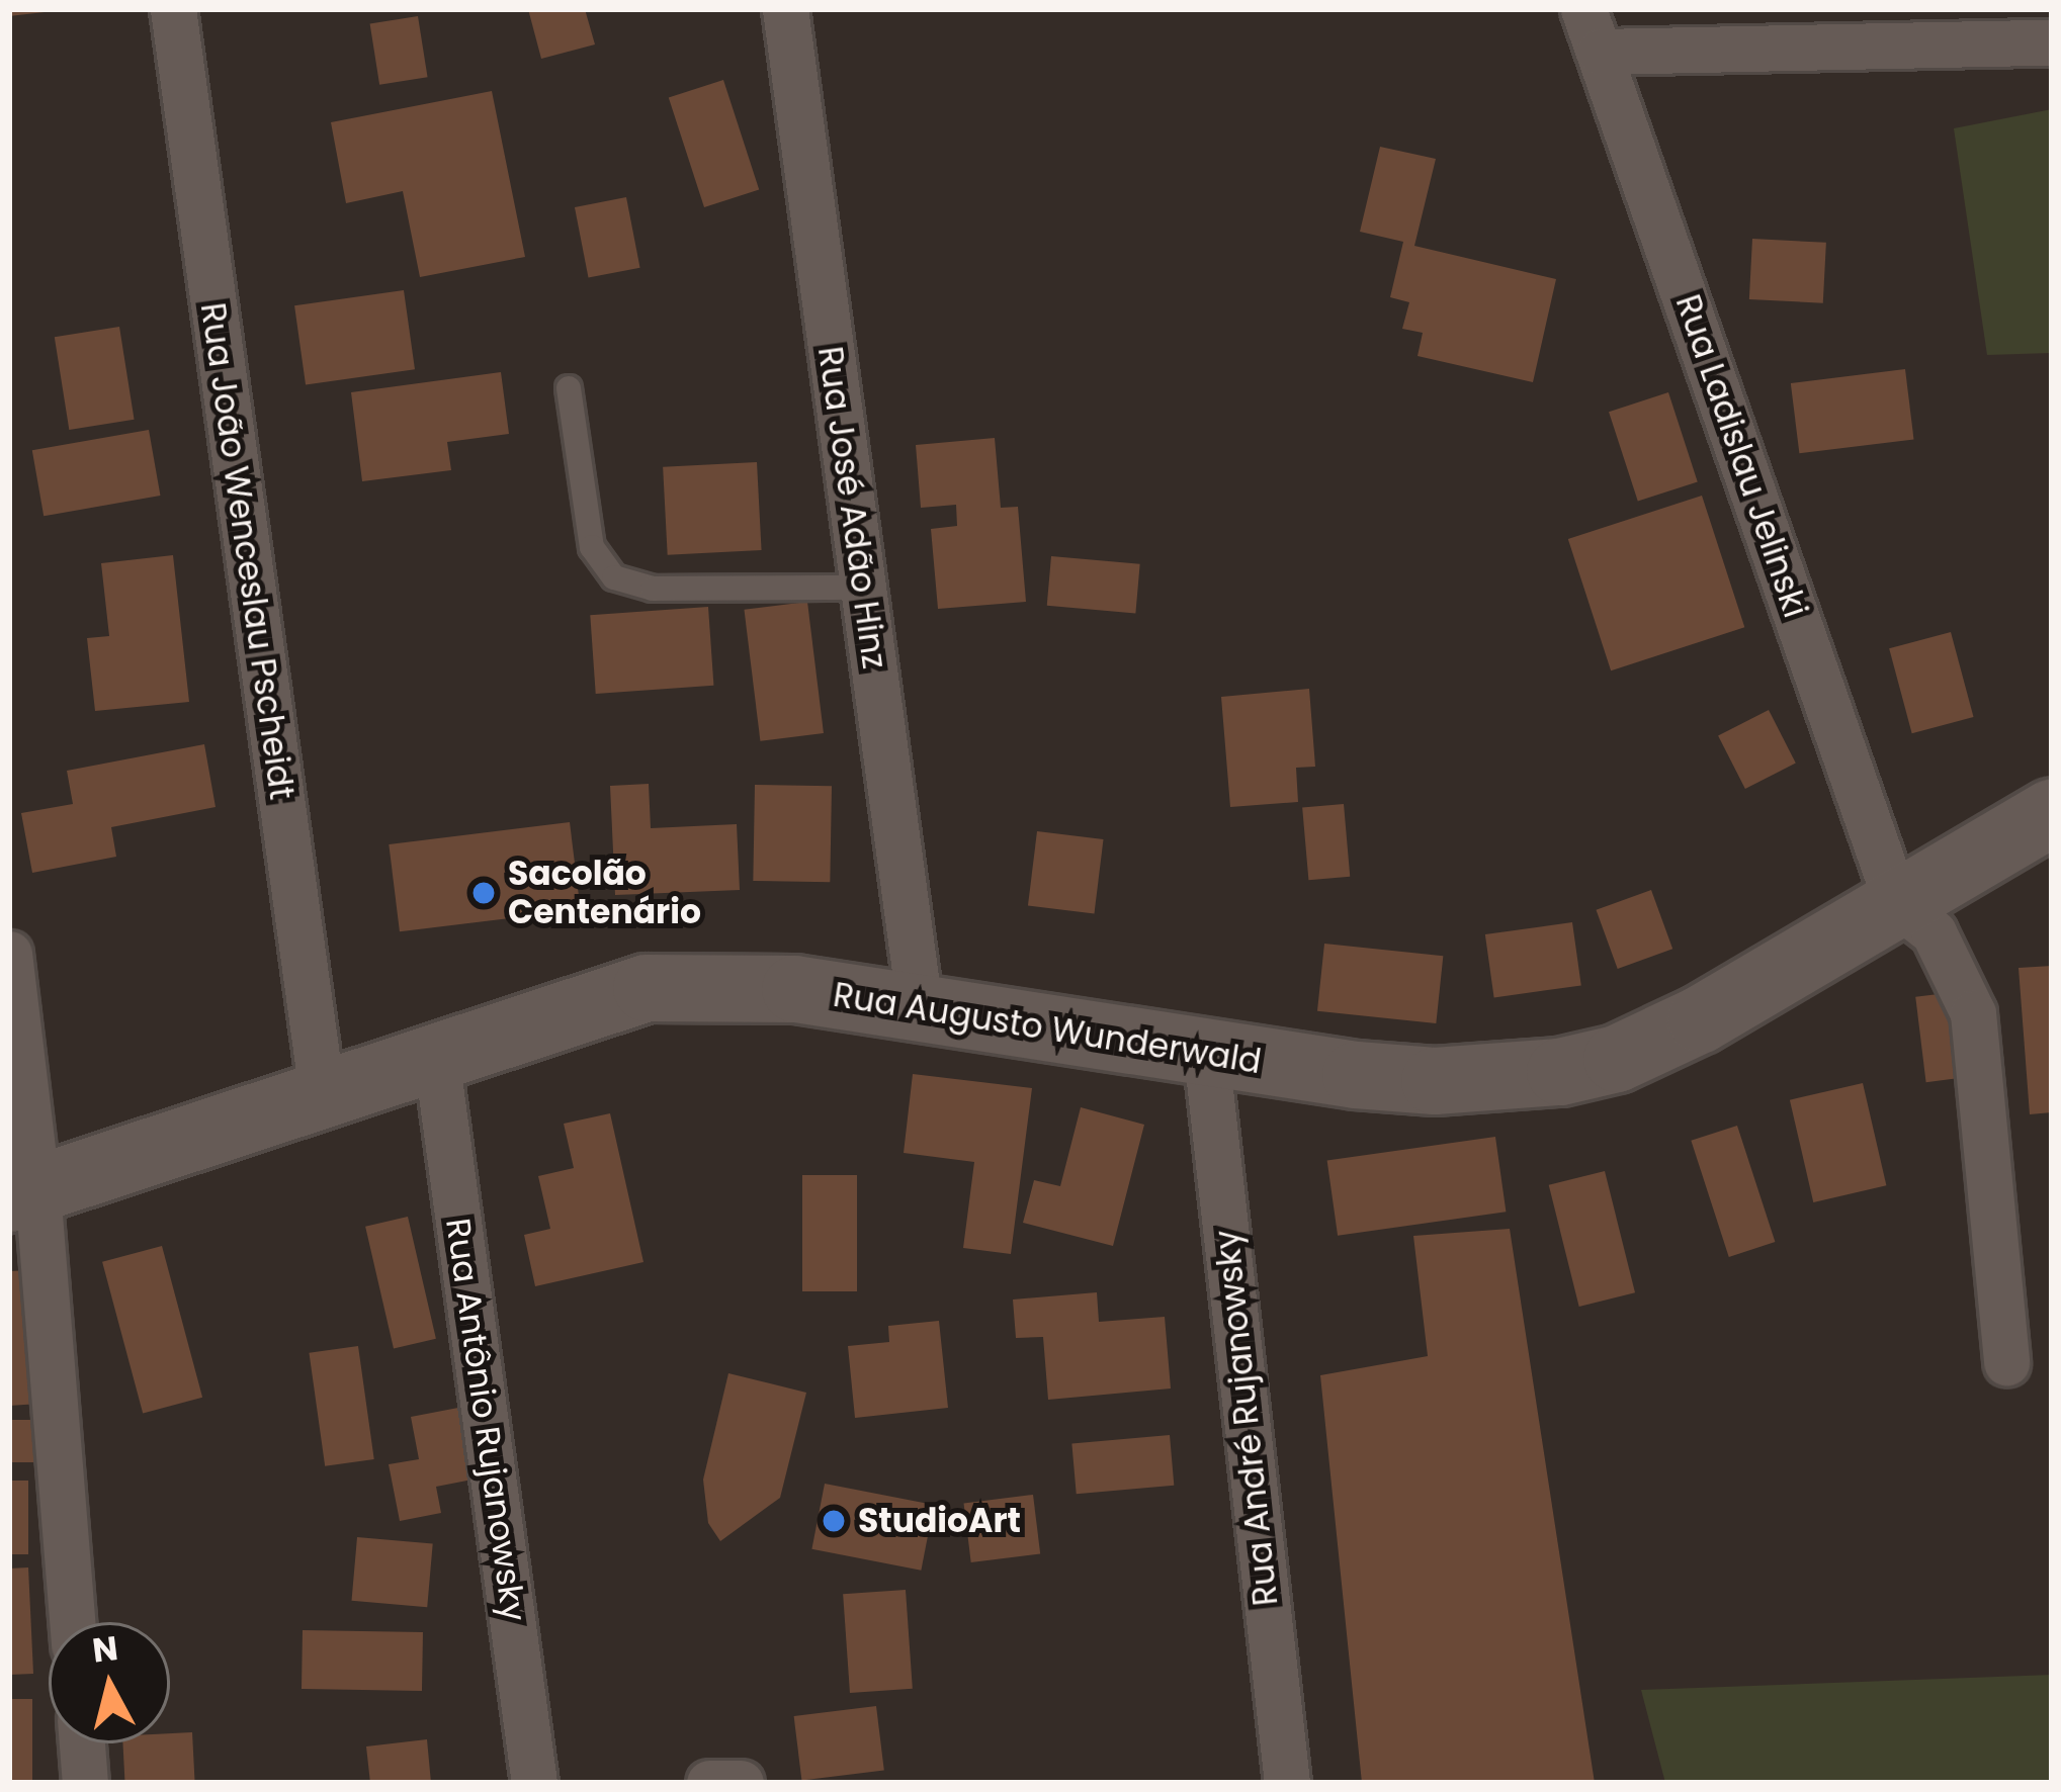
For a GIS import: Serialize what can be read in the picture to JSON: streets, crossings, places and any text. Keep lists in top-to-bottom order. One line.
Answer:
{"streets":{"main road":["Rua Augusto Wunderwald"],"street":["Rua Ladislau Jelinski","Rua José Adão Hinz","Rua João Wenceslau Pscheidt","Rua André Rujanowsky","Rua Antônio Rujanowsky"]},"crossings":[["Rua Ladislau Jelinski","Rua Augusto Wunderwald"],["Rua José Adão Hinz","Rua Augusto Wunderwald"],["Rua João Wenceslau Pscheidt","Rua Augusto Wunderwald"],["Rua Augusto Wunderwald","Rua André Rujanowsky"],["Rua Augusto Wunderwald","Rua Antônio Rujanowsky"]],"places":["Sacolão Centenário","StudioArt"],"north":"top"}
